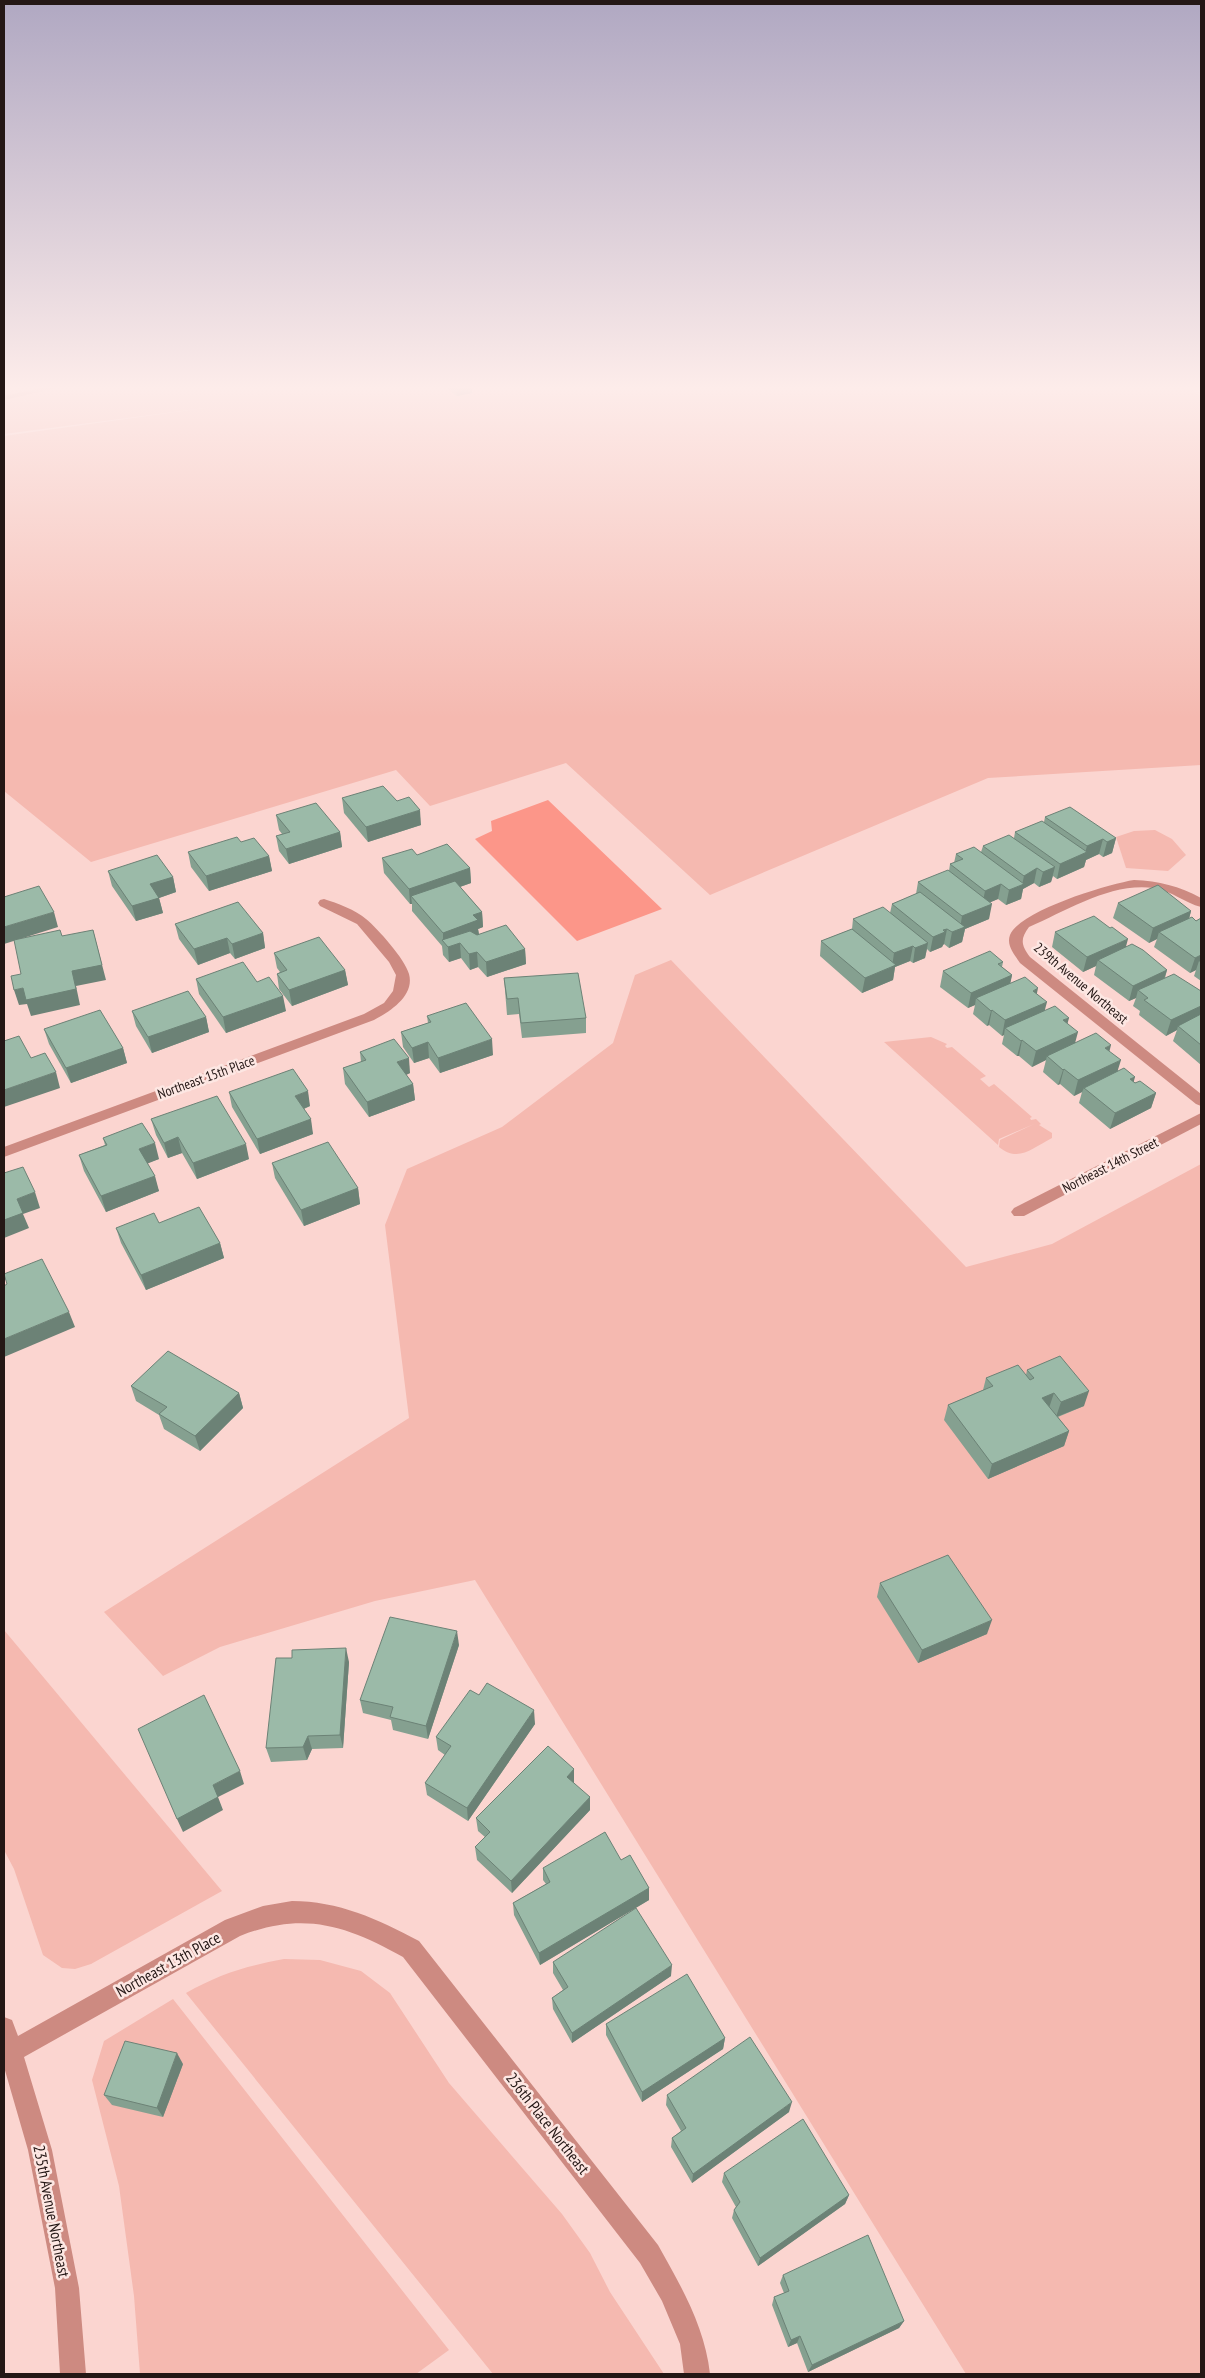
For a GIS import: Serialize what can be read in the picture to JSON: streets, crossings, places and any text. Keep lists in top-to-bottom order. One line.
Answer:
{"streets":{"street":["239th Avenue Northeast","Northeast 15th Place","Northeast 14th Street","Northeast 13th Place","236th Place Northeast","235th Avenue Northeast"]},"crossings":[["Northeast 13th Place","236th Place Northeast"],["Northeast 13th Place","235th Avenue Northeast"]]}
